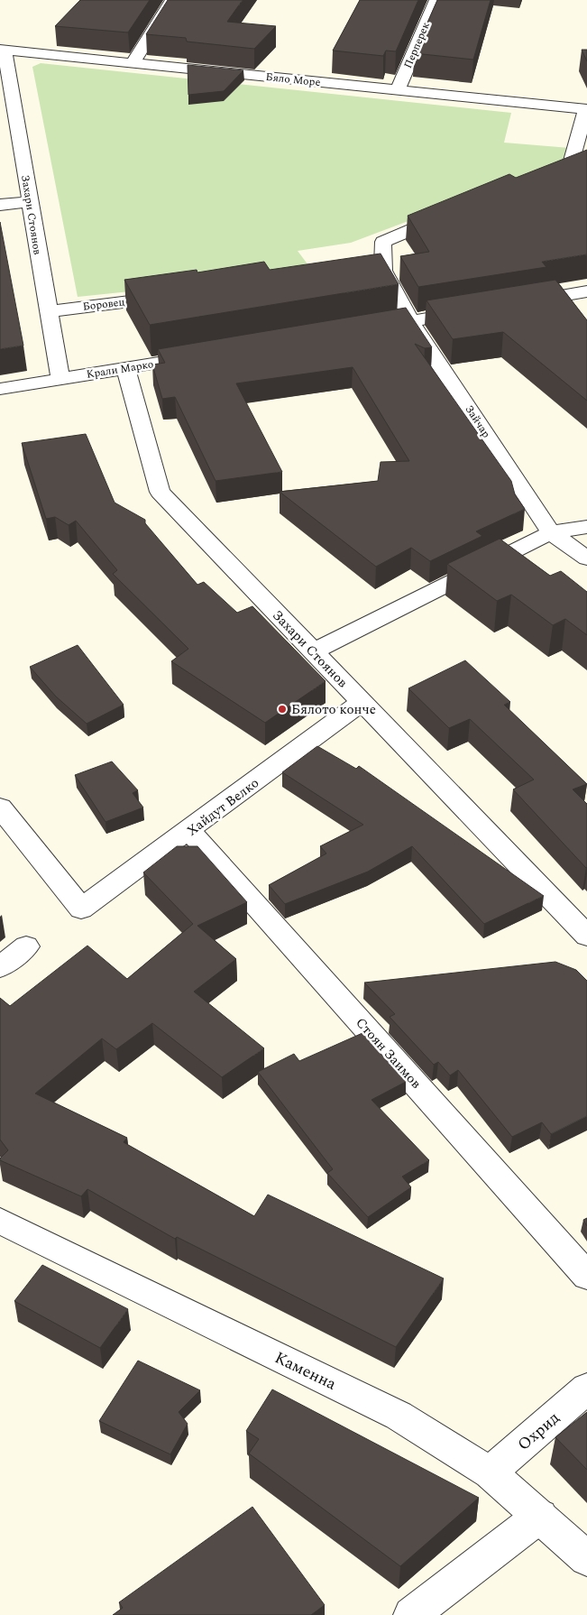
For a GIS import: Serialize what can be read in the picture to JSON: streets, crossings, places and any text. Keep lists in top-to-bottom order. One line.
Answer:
{"streets":{"street":["Перперек","Бяло Море","Захари Стоянов","Боровец","Крали Марко","Зайчар","Хайдут Велко","Стоян Заимов","Каменна","Охрид"]},"crossings":[["Перперек","Бяло Море"],["Бяло Море","Захари Стоянов"],["Захари Стоянов","Боровец"],["Захари Стоянов","Крали Марко"],["Захари Стоянов","Хайдут Велко"],["Хайдут Велко","Стоян Заимов"],["Каменна","Охрид"]],"places":["Бялото конче"]}
